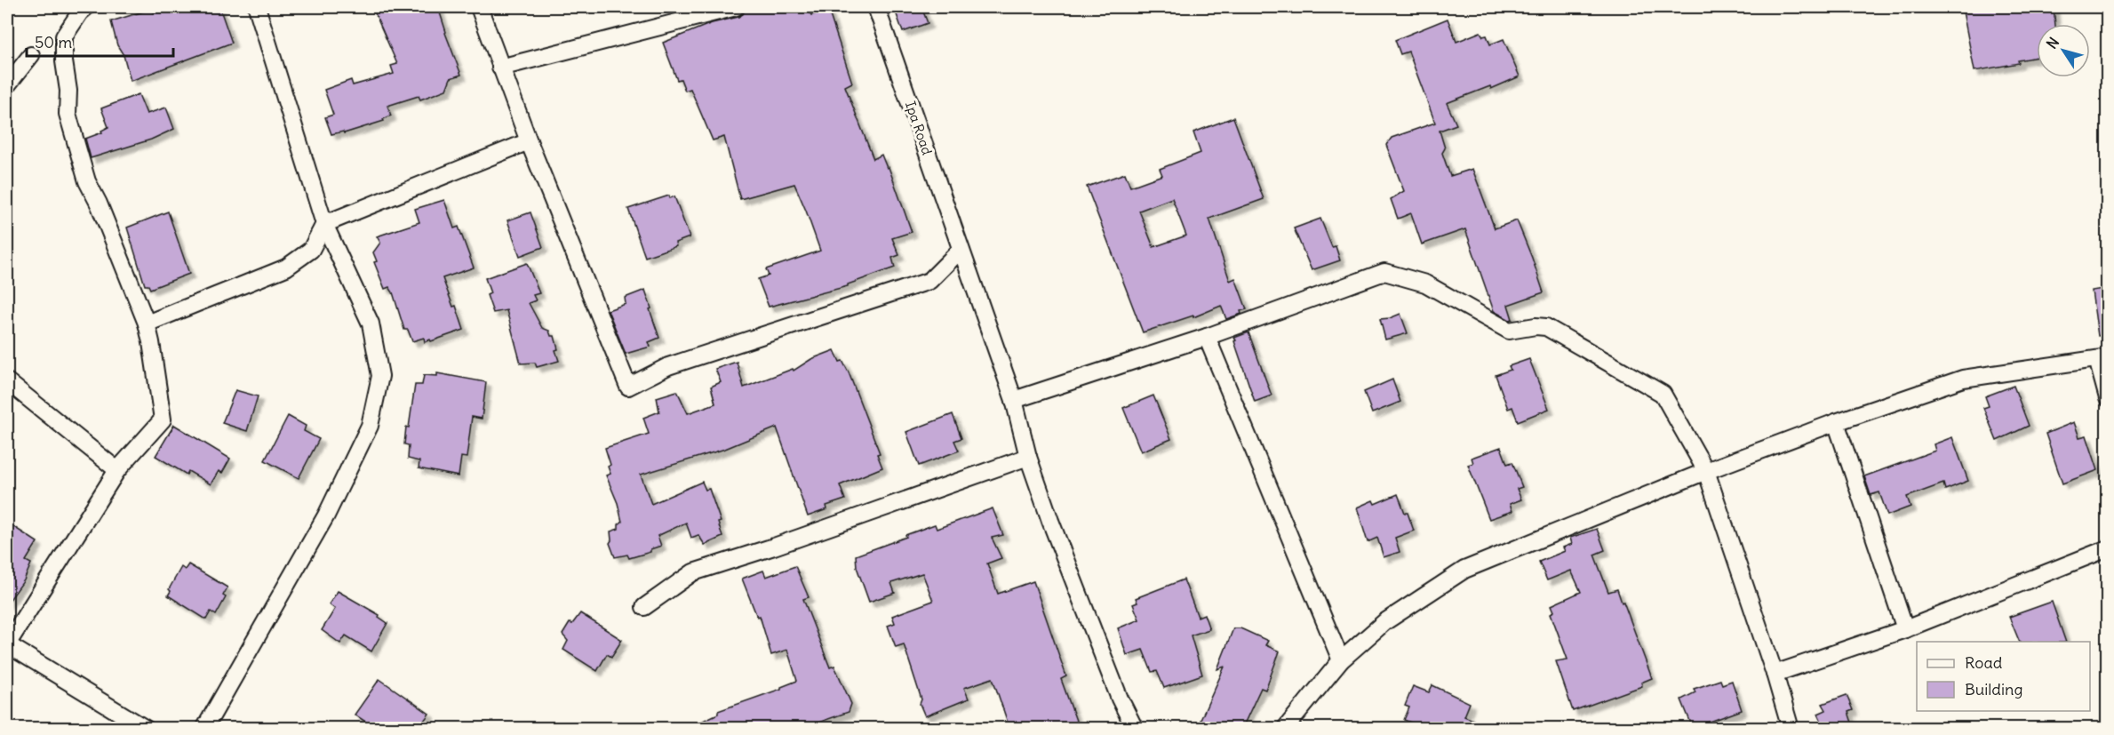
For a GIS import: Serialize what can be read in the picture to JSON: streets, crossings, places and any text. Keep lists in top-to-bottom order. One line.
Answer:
{"streets":{"street":["Ipa Road"]},"legend":["Road","Building"],"scale_bar":"50 m","north":"top left"}
